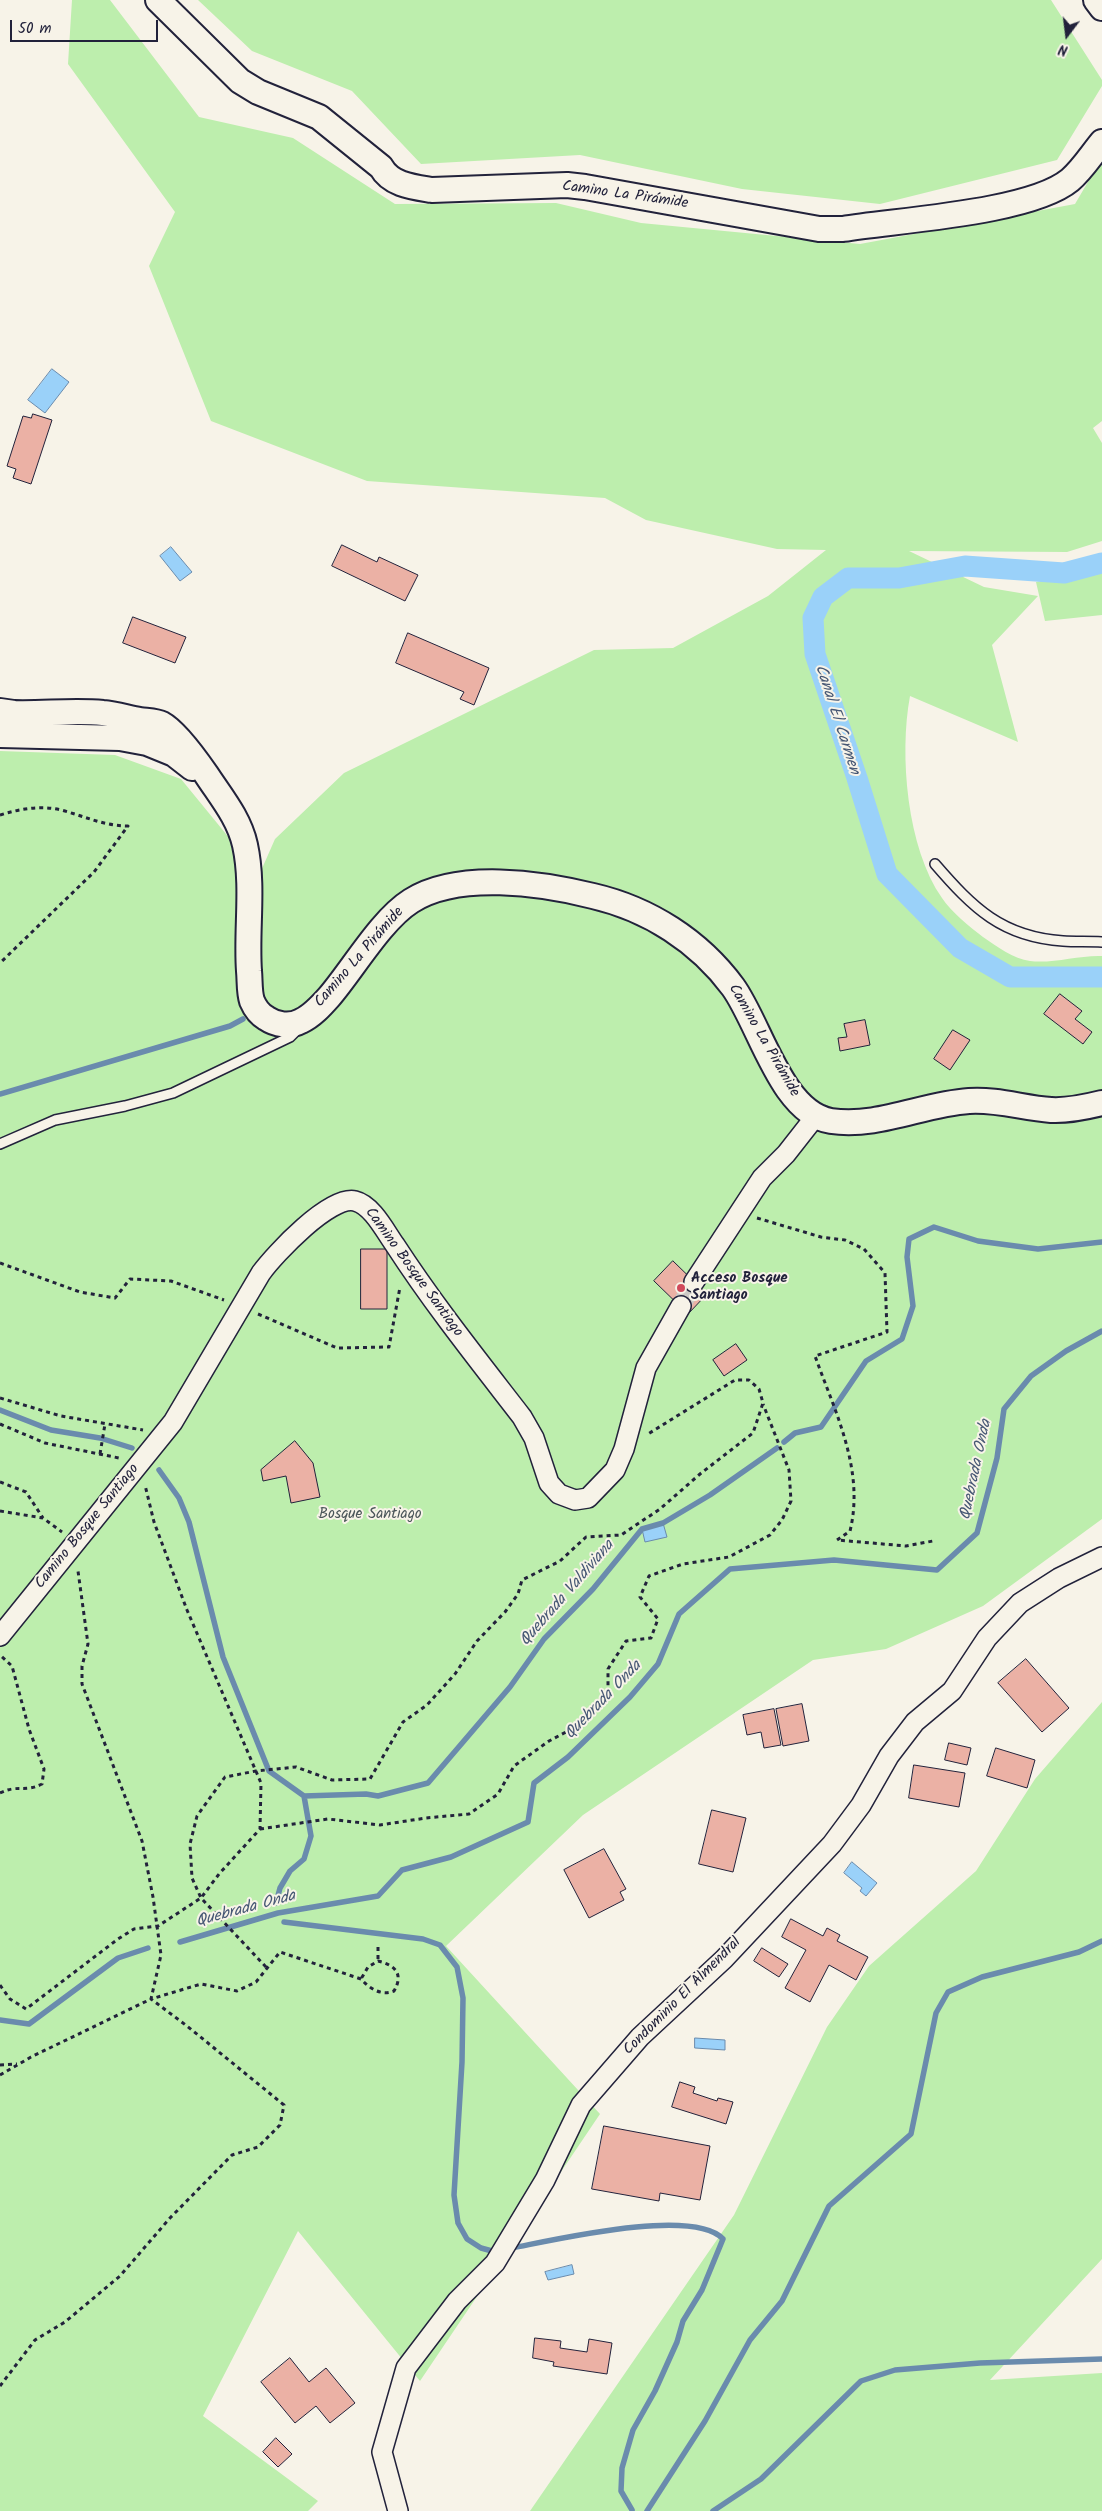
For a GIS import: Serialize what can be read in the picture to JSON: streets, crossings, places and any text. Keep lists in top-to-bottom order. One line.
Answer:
{"streets":{"street":["Camino La Pirámide","Camino Bosque Santiago","Condominio El Almendral"]},"water":["Canal El Carmen","Quebrada Onda","Quebrada Valdiviana"],"parks":["Bosque Santiago"],"places":["Acceso Bosque Santiago"],"scale_bar":"50 m","north":"bottom"}
